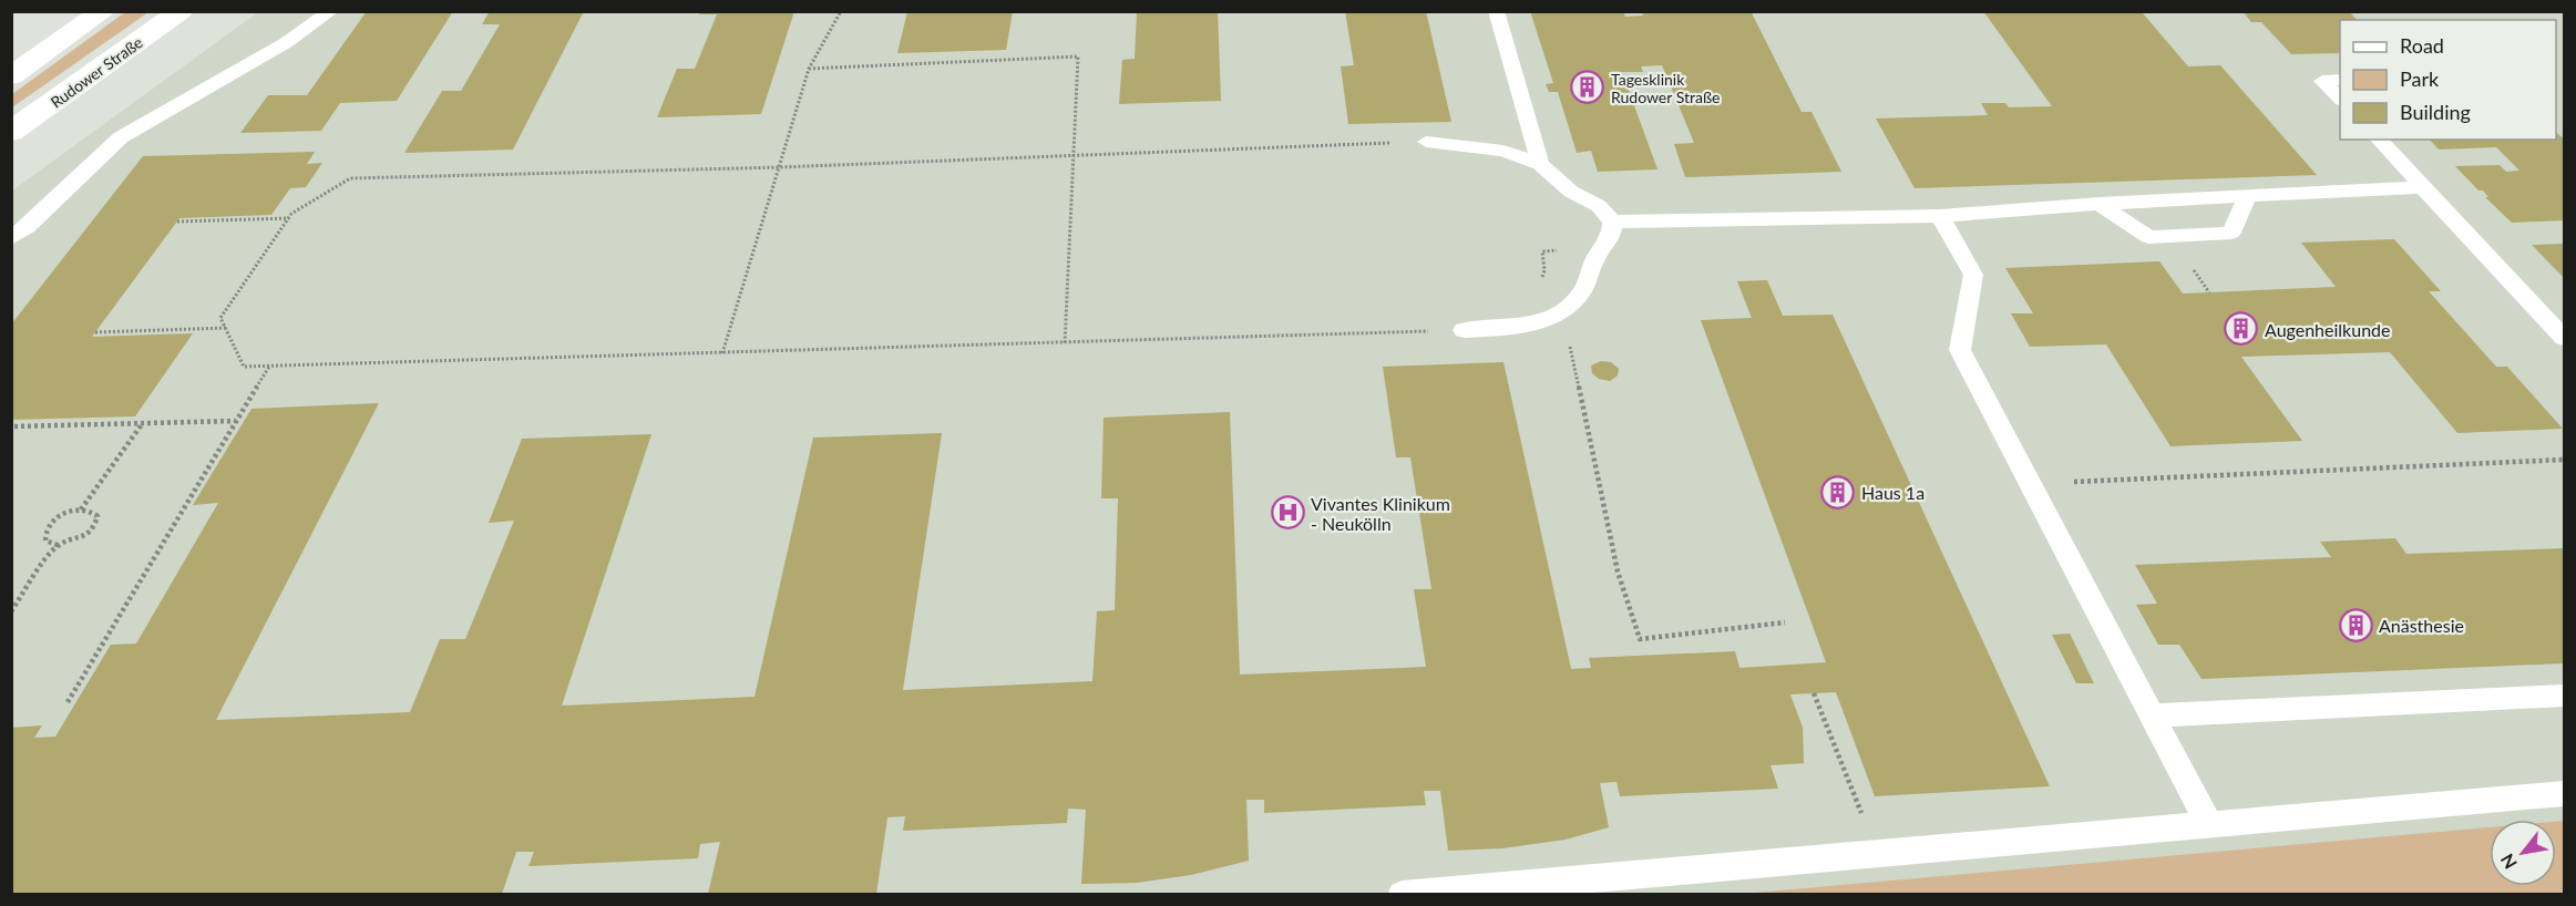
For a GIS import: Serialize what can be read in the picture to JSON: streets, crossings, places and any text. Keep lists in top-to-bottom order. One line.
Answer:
{"streets":{"main road":["Rudower Straße"]},"places":{"building":["Tagesklinik Rudower Straße","Augenheilkunde","Haus 1a","Anästhesie"],"hospital":["Vivantes Klinikum - Neukölln"]},"legend":["Road","Park","Building"],"north":"bottom left"}
